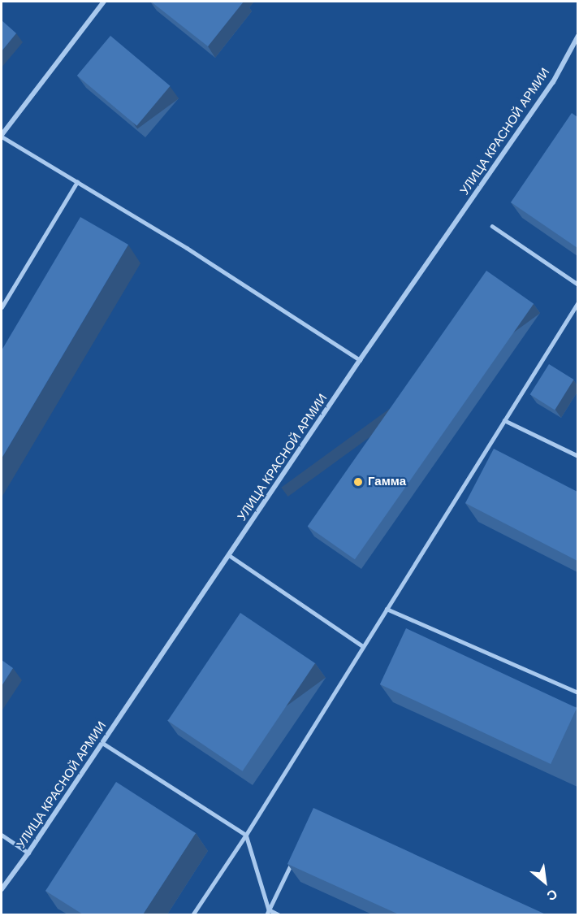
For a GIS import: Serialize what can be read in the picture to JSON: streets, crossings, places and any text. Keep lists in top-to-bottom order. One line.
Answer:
{"streets":{"street":["УЛИЦА КРАСНОЙ АРМИИ"]},"places":["Гамма"],"north":"bottom right"}
